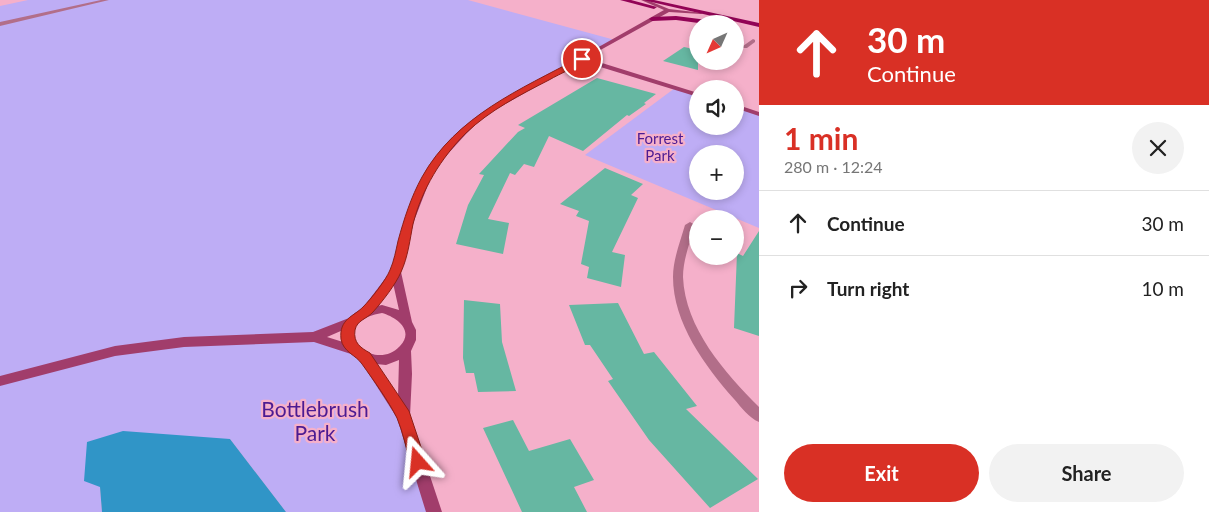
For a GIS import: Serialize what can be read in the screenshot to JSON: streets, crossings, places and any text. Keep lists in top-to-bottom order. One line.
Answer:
{"parks":["Forrest Park","Bottlebrush Park"],"north":"bottom left","page":{"turn":["30 m","Continue"],"map_buttons":["+","−"],"heading":["1 min","280 m · 12:24"],"list":[{"name":"Continue","value":"30 m"},{"name":"Turn right","value":"10 m"}],"buttons":["Exit","Share"]}}
